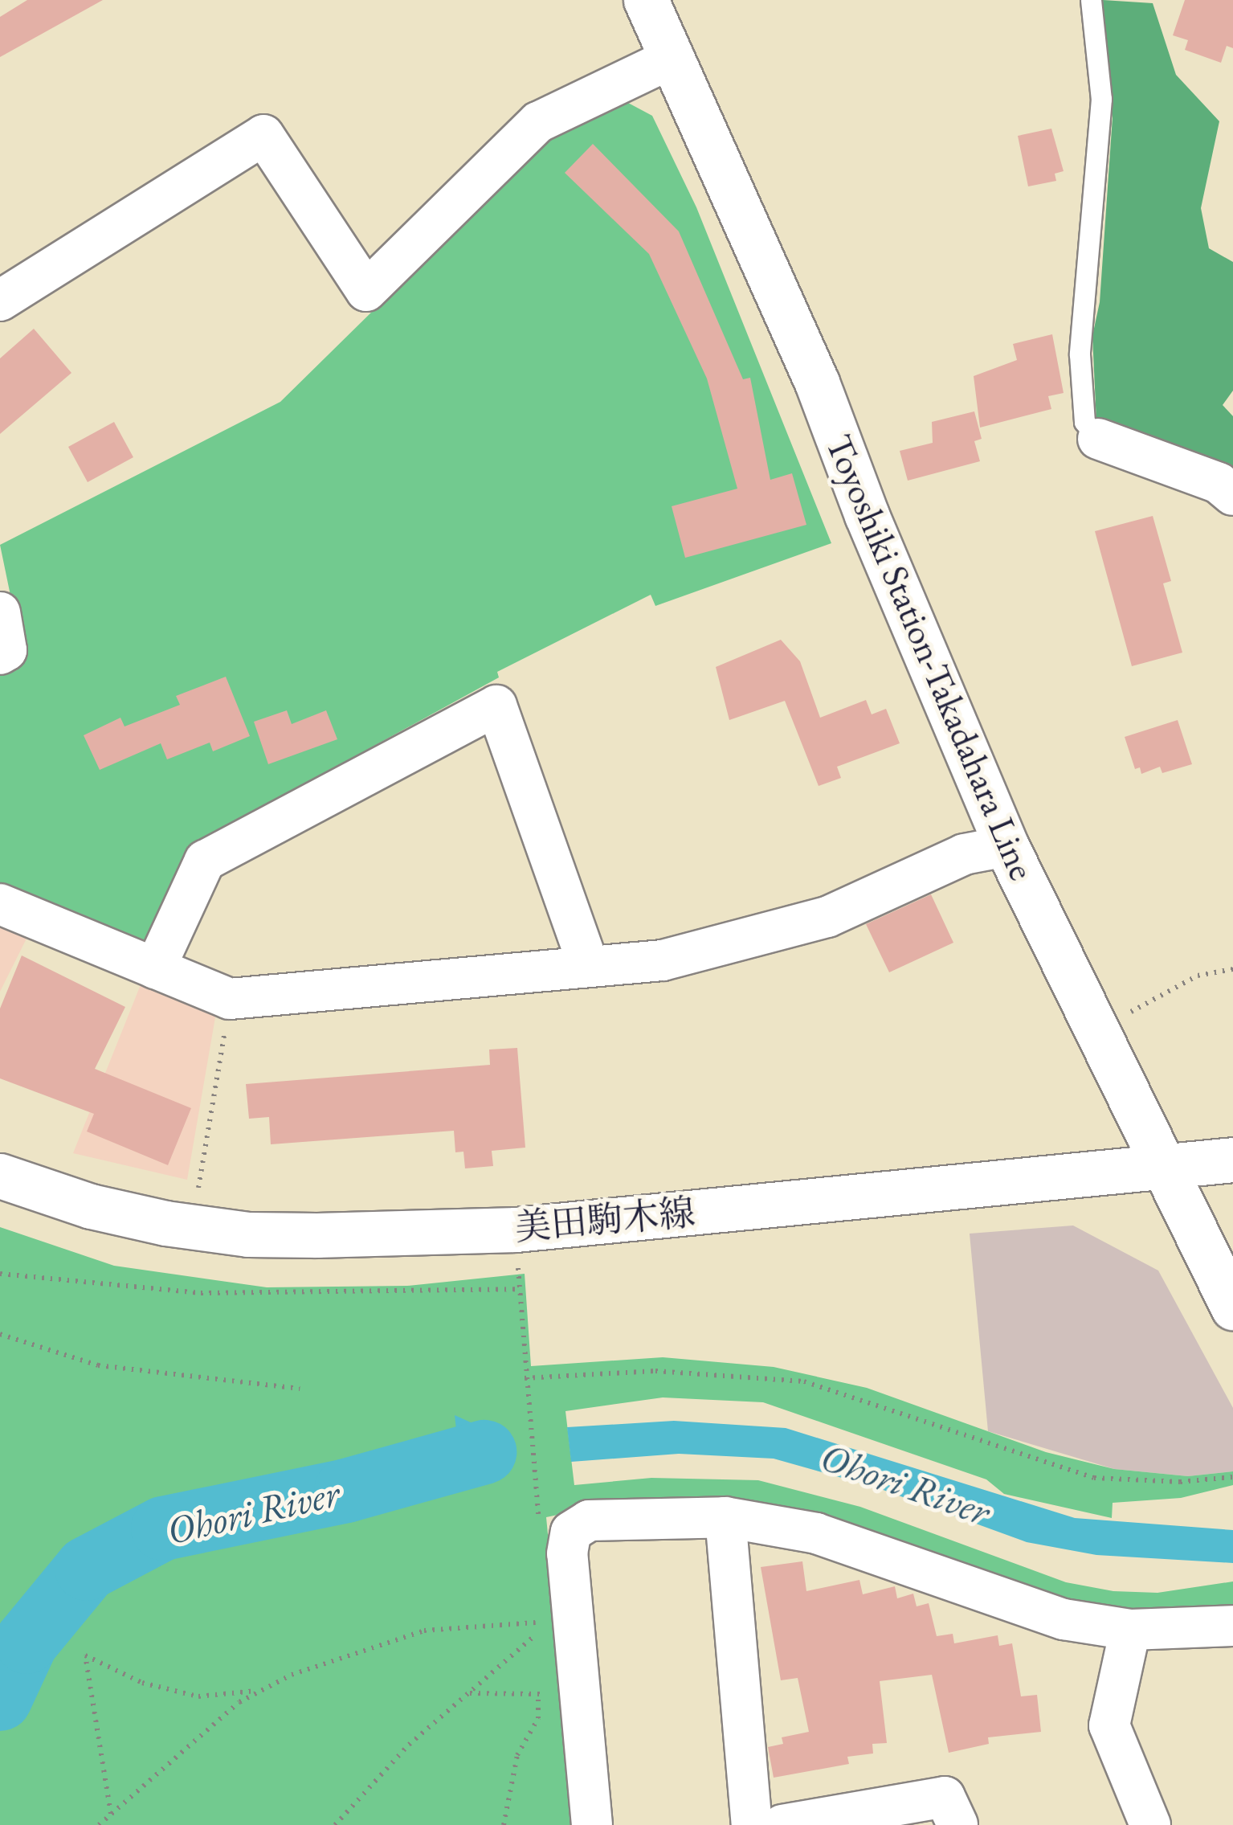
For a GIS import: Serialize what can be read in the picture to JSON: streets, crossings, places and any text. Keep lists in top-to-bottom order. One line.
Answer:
{"streets":{"main road":["Toyoshiki Station-Takadahara Line","美田駒木線"]},"crossings":[["Toyoshiki Station-Takadahara Line","美田駒木線"]],"water":["Ohori River"]}
